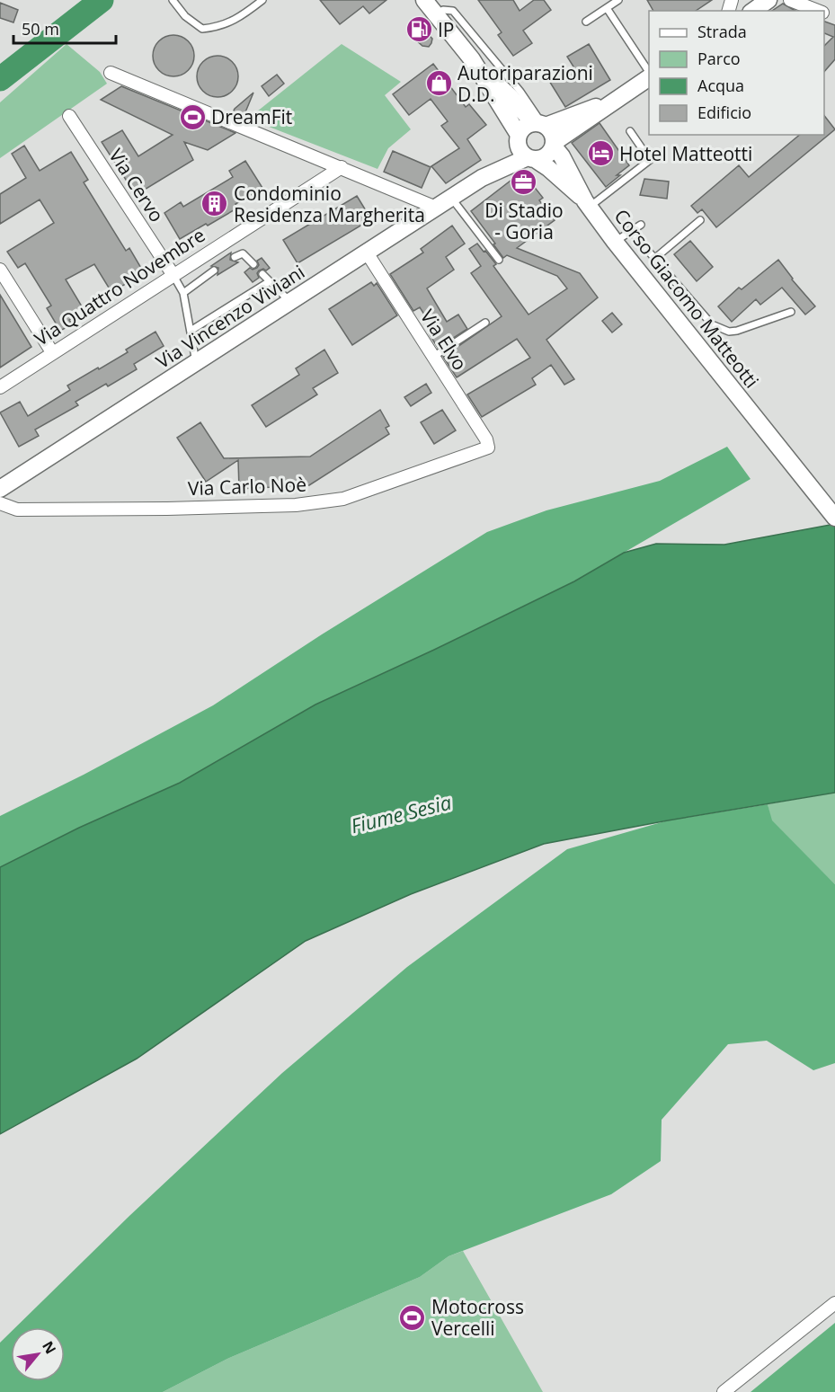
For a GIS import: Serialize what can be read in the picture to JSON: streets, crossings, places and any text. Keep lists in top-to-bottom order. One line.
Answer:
{"streets":{"main road":["Corso Giacomo Matteotti","Via Vincenzo Viviani"],"street":["Via Cervo","Via Quattro Novembre","Via Elvo","Via Carlo Noè"]},"crossings":[["Via Cervo","Via Quattro Novembre"],["Corso Giacomo Matteotti","Via Vincenzo Viviani"],["Via Vincenzo Viviani","Via Elvo"],["Via Elvo","Via Carlo Noè"]],"water":["Fiume Sesia"],"places":{"fuel station":["IP"],"shop":["Autoriparazioni D.D."],"sports":["DreamFit","Motocross Vercelli"],"hotel":["Hotel Matteotti"],"office":["Di Stadio - Goria"],"building":["Condominio Residenza Margherita"]},"legend":["Strada","Parco","Acqua","Edificio"],"scale_bar":"50 m","north":"top right"}
